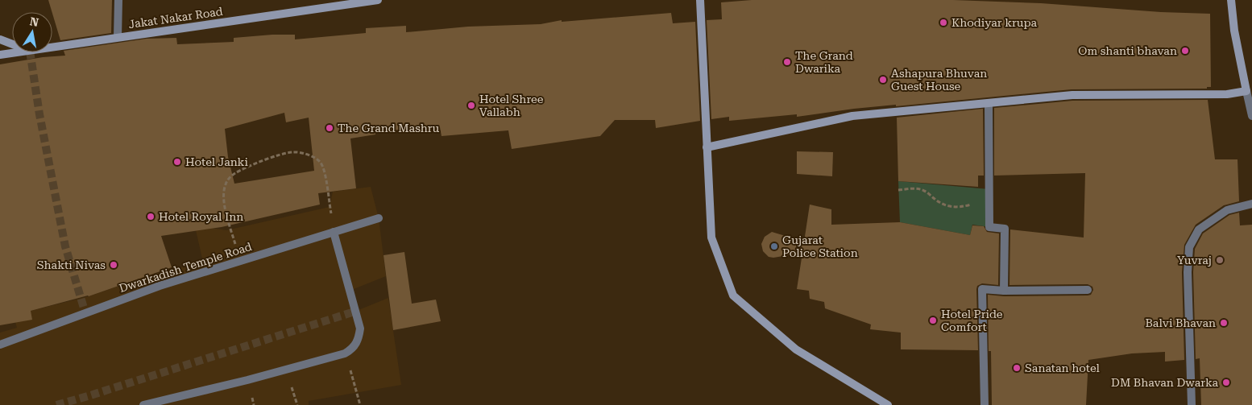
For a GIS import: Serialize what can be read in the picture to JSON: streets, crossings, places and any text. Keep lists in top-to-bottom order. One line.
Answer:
{"streets":{"main road":["Jakat Nakar Road"],"street":["Dwarkadish Temple Road"]},"places":["Khodiyar krupa","Om shanti bhavan","The Grand Dwarika","Ashapura Bhuvan Guest House","Hotel Shree Vallabh","The Grand Mashru","Hotel Janki","Hotel Royal Inn","Gujarat Police Station","Yuvraj","Shakti Nivas","Hotel Pride Comfort","Balvi Bhavan","Sanatan hotel","DM Bhavan Dwarka"],"north":"top"}
